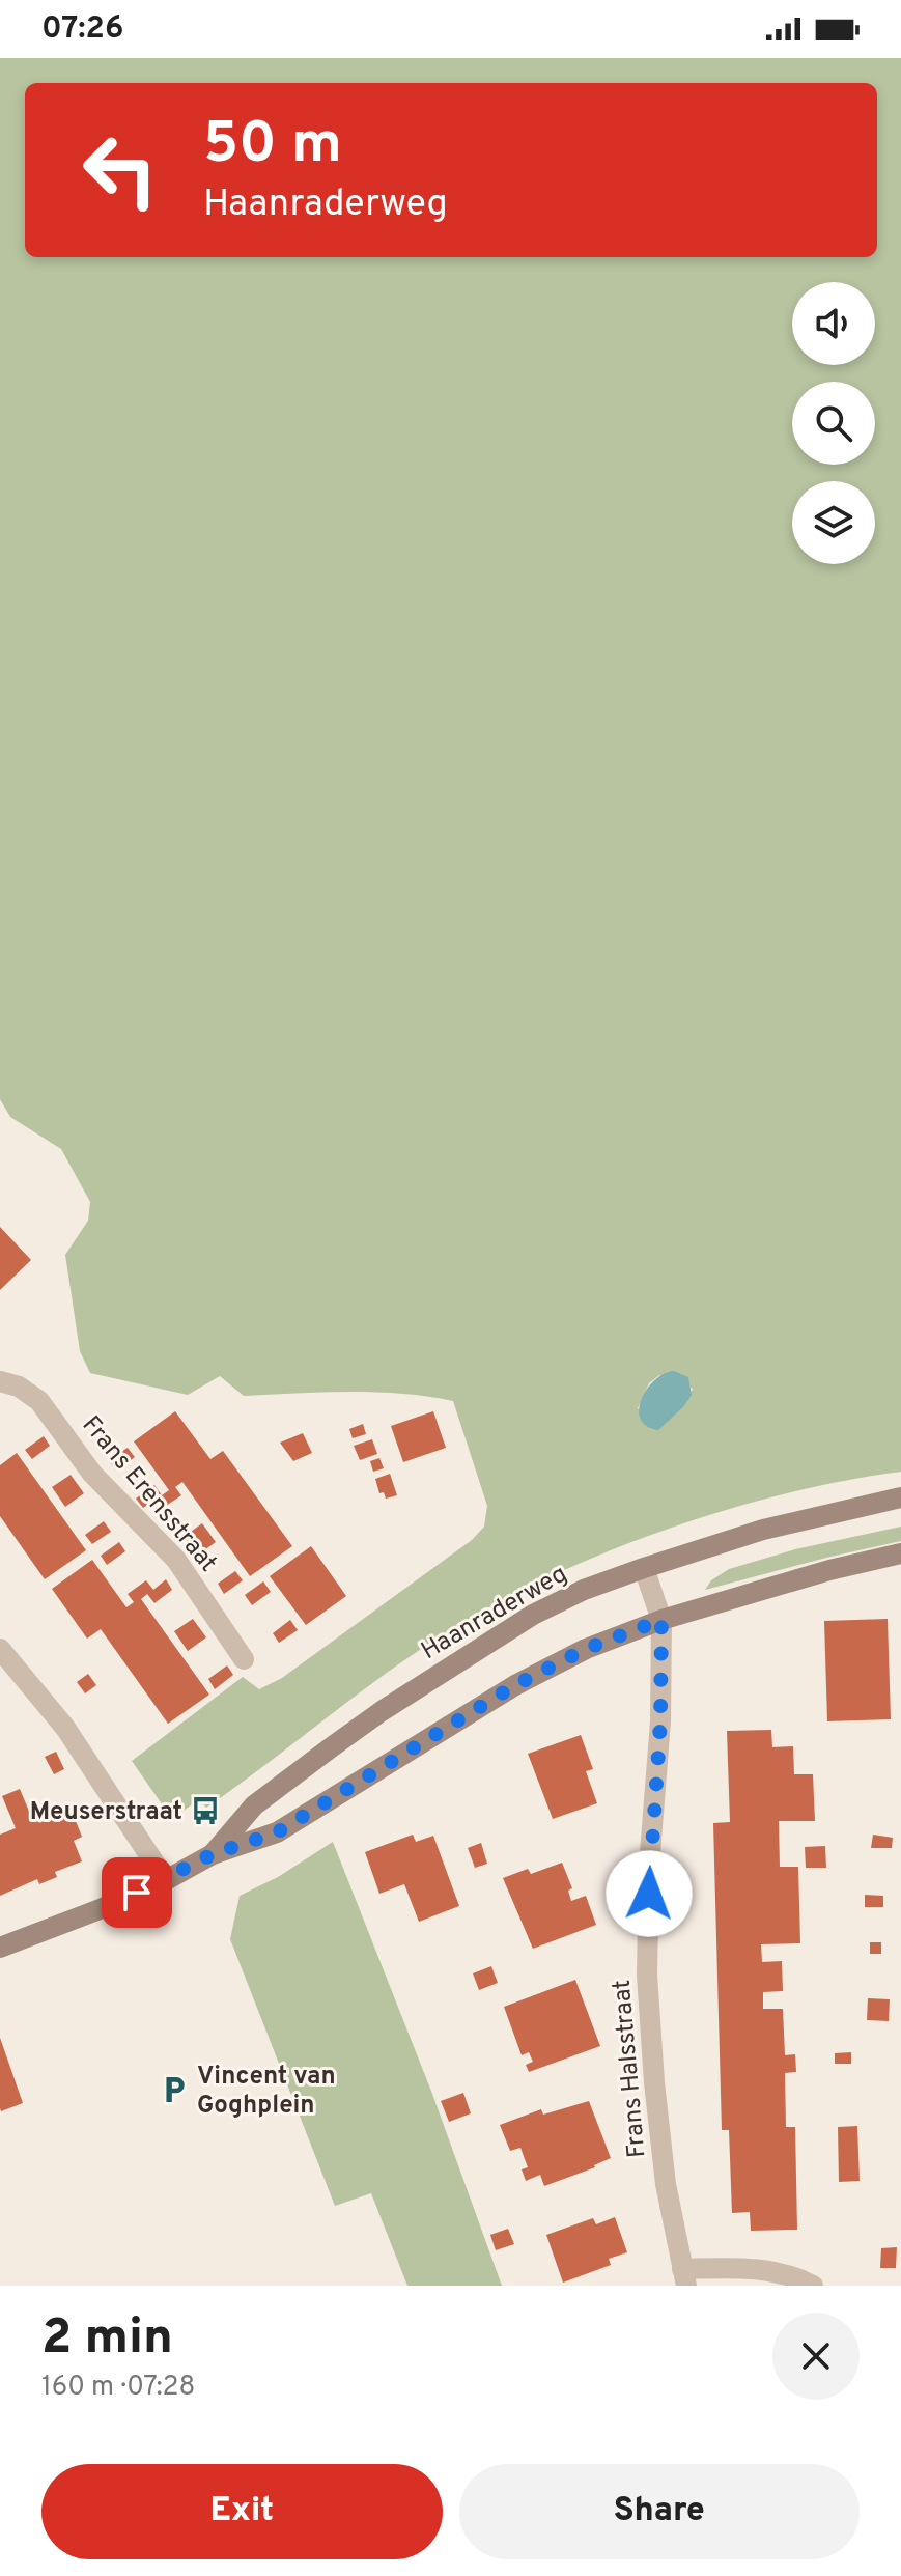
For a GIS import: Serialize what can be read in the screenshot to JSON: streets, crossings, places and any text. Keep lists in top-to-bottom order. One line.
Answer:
{"streets":{"street":["Frans Erensstraat","Haanraderweg","Frans Halsstraat"]},"crossings":[["Haanraderweg","Frans Halsstraat"]],"places":{"bus stop":["Meuserstraat"],"parking":["Vincent van Goghplein"]},"page":{"status":"07:26","turn":["50 m","Haanraderweg"],"heading":["2 min","160 m · 07:28"],"buttons":["Exit","Share"]}}
